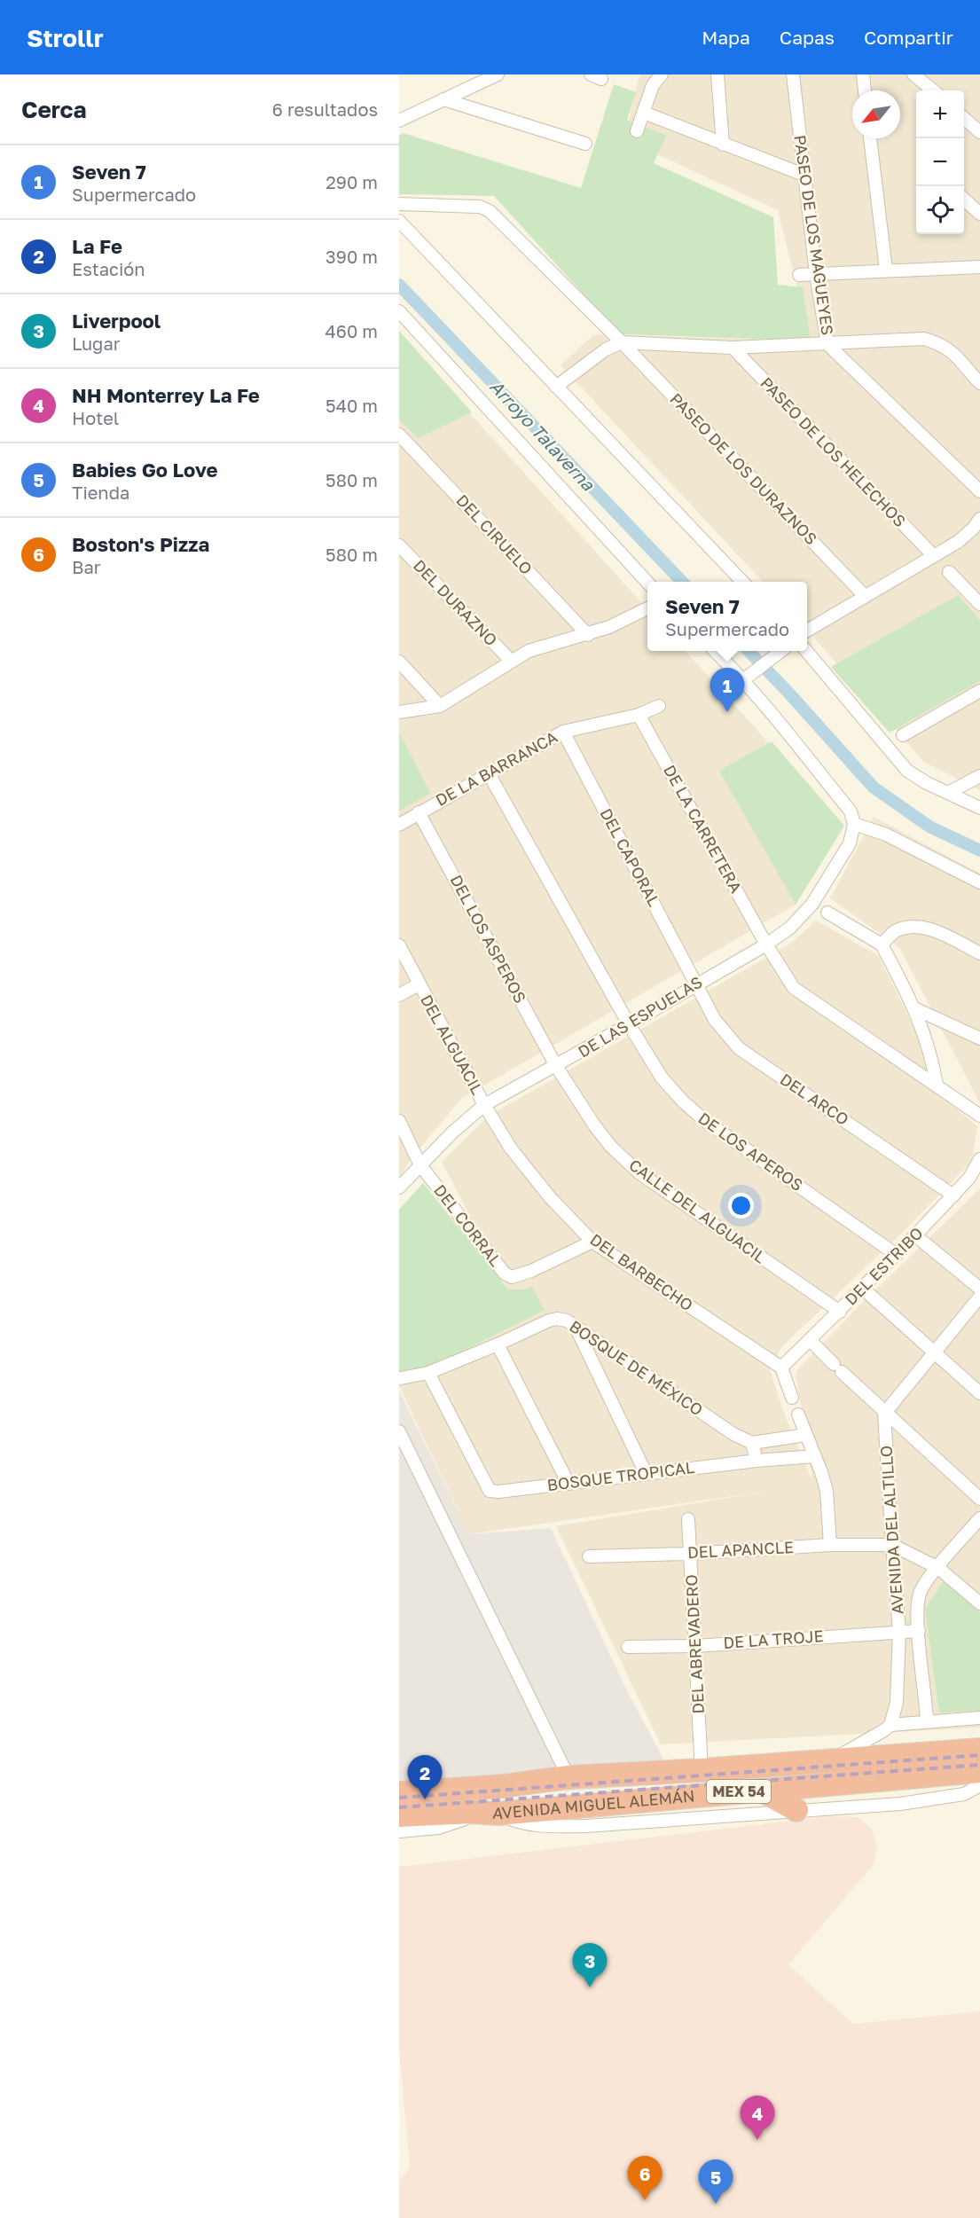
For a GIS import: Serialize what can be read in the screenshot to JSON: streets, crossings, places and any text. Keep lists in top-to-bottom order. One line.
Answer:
{"streets":{"highway":["MEX 54","AVENIDA MIGUEL ALEMÁN"],"street":["PASEO DE LOS MAGUEYES","PASEO DE LOS HELECHOS","PASEO DE LOS DURAZNOS","DEL CIRUELO","DEL DURAZNO","DE LA BARRANCA","DE LA CARRETERA","DEL CAPORAL","DEL LOS ASPEROS","DE LAS ESPUELAS","DEL ALGUACIL","DEL ARCO","DE LOS APEROS","CALLE DEL ALGUACIL","DEL CORRAL","DEL ESTRIBO","DEL BARBECHO","BOSQUE DE MÉXICO","BOSQUE TROPICAL","AVENIDA DEL ALTILLO","DEL APANCLE","DE LA TROJE","DEL ABREVADERO"]},"crossings":[["DE LA BARRANCA","DE LA CARRETERA"],["DE LA BARRANCA","DEL CAPORAL"],["DE LA BARRANCA","DEL LOS ASPEROS"],["DE LA CARRETERA","DE LAS ESPUELAS"],["DEL CAPORAL","DE LAS ESPUELAS"],["DEL CAPORAL","DEL ARCO"],["DEL LOS ASPEROS","DE LAS ESPUELAS"],["DEL LOS ASPEROS","CALLE DEL ALGUACIL"],["DE LAS ESPUELAS","DEL ALGUACIL"],["DE LAS ESPUELAS","DEL ARCO"],["DE LAS ESPUELAS","DE LOS APEROS"],["DE LAS ESPUELAS","CALLE DEL ALGUACIL"],["DE LAS ESPUELAS","DEL CORRAL"],["DE LAS ESPUELAS","DEL BARBECHO"],["DEL ALGUACIL","DEL BARBECHO"],["DEL ARCO","DEL ESTRIBO"],["DE LOS APEROS","DEL ESTRIBO"],["CALLE DEL ALGUACIL","DEL ESTRIBO"],["DEL CORRAL","DEL BARBECHO"],["DEL ESTRIBO","DEL BARBECHO"],["BOSQUE DE MÉXICO","BOSQUE TROPICAL"],["AVENIDA DEL ALTILLO","DEL APANCLE"],["AVENIDA DEL ALTILLO","DE LA TROJE"],["DEL APANCLE","DEL ABREVADERO"],["DE LA TROJE","DEL ABREVADERO"],["DEL ABREVADERO","AVENIDA MIGUEL ALEMÁN"]],"water":["Arroyo Talaverna"],"north":"bottom left","page":{"header":"Strollr","nav":["Mapa","Capas","Compartir"],"heading":["Cerca","6 resultados"],"map_buttons":["+","−"],"list":[{"mark":"1","name":"Seven 7","note":"Supermercado","value":"290 m"},{"mark":"2","name":"La Fe","note":"Estación","value":"390 m"},{"mark":"3","name":"Liverpool","note":"Lugar","value":"460 m"},{"mark":"4","name":"NH Monterrey La Fe","note":"Hotel","value":"540 m"},{"mark":"5","name":"Babies Go Love","note":"Tienda","value":"580 m"},{"mark":"6","name":"Boston's Pizza","note":"Bar","value":"580 m"}],"popup":["Seven 7","Supermercado"],"pins":["1","2","3","4","6","5"]}}
